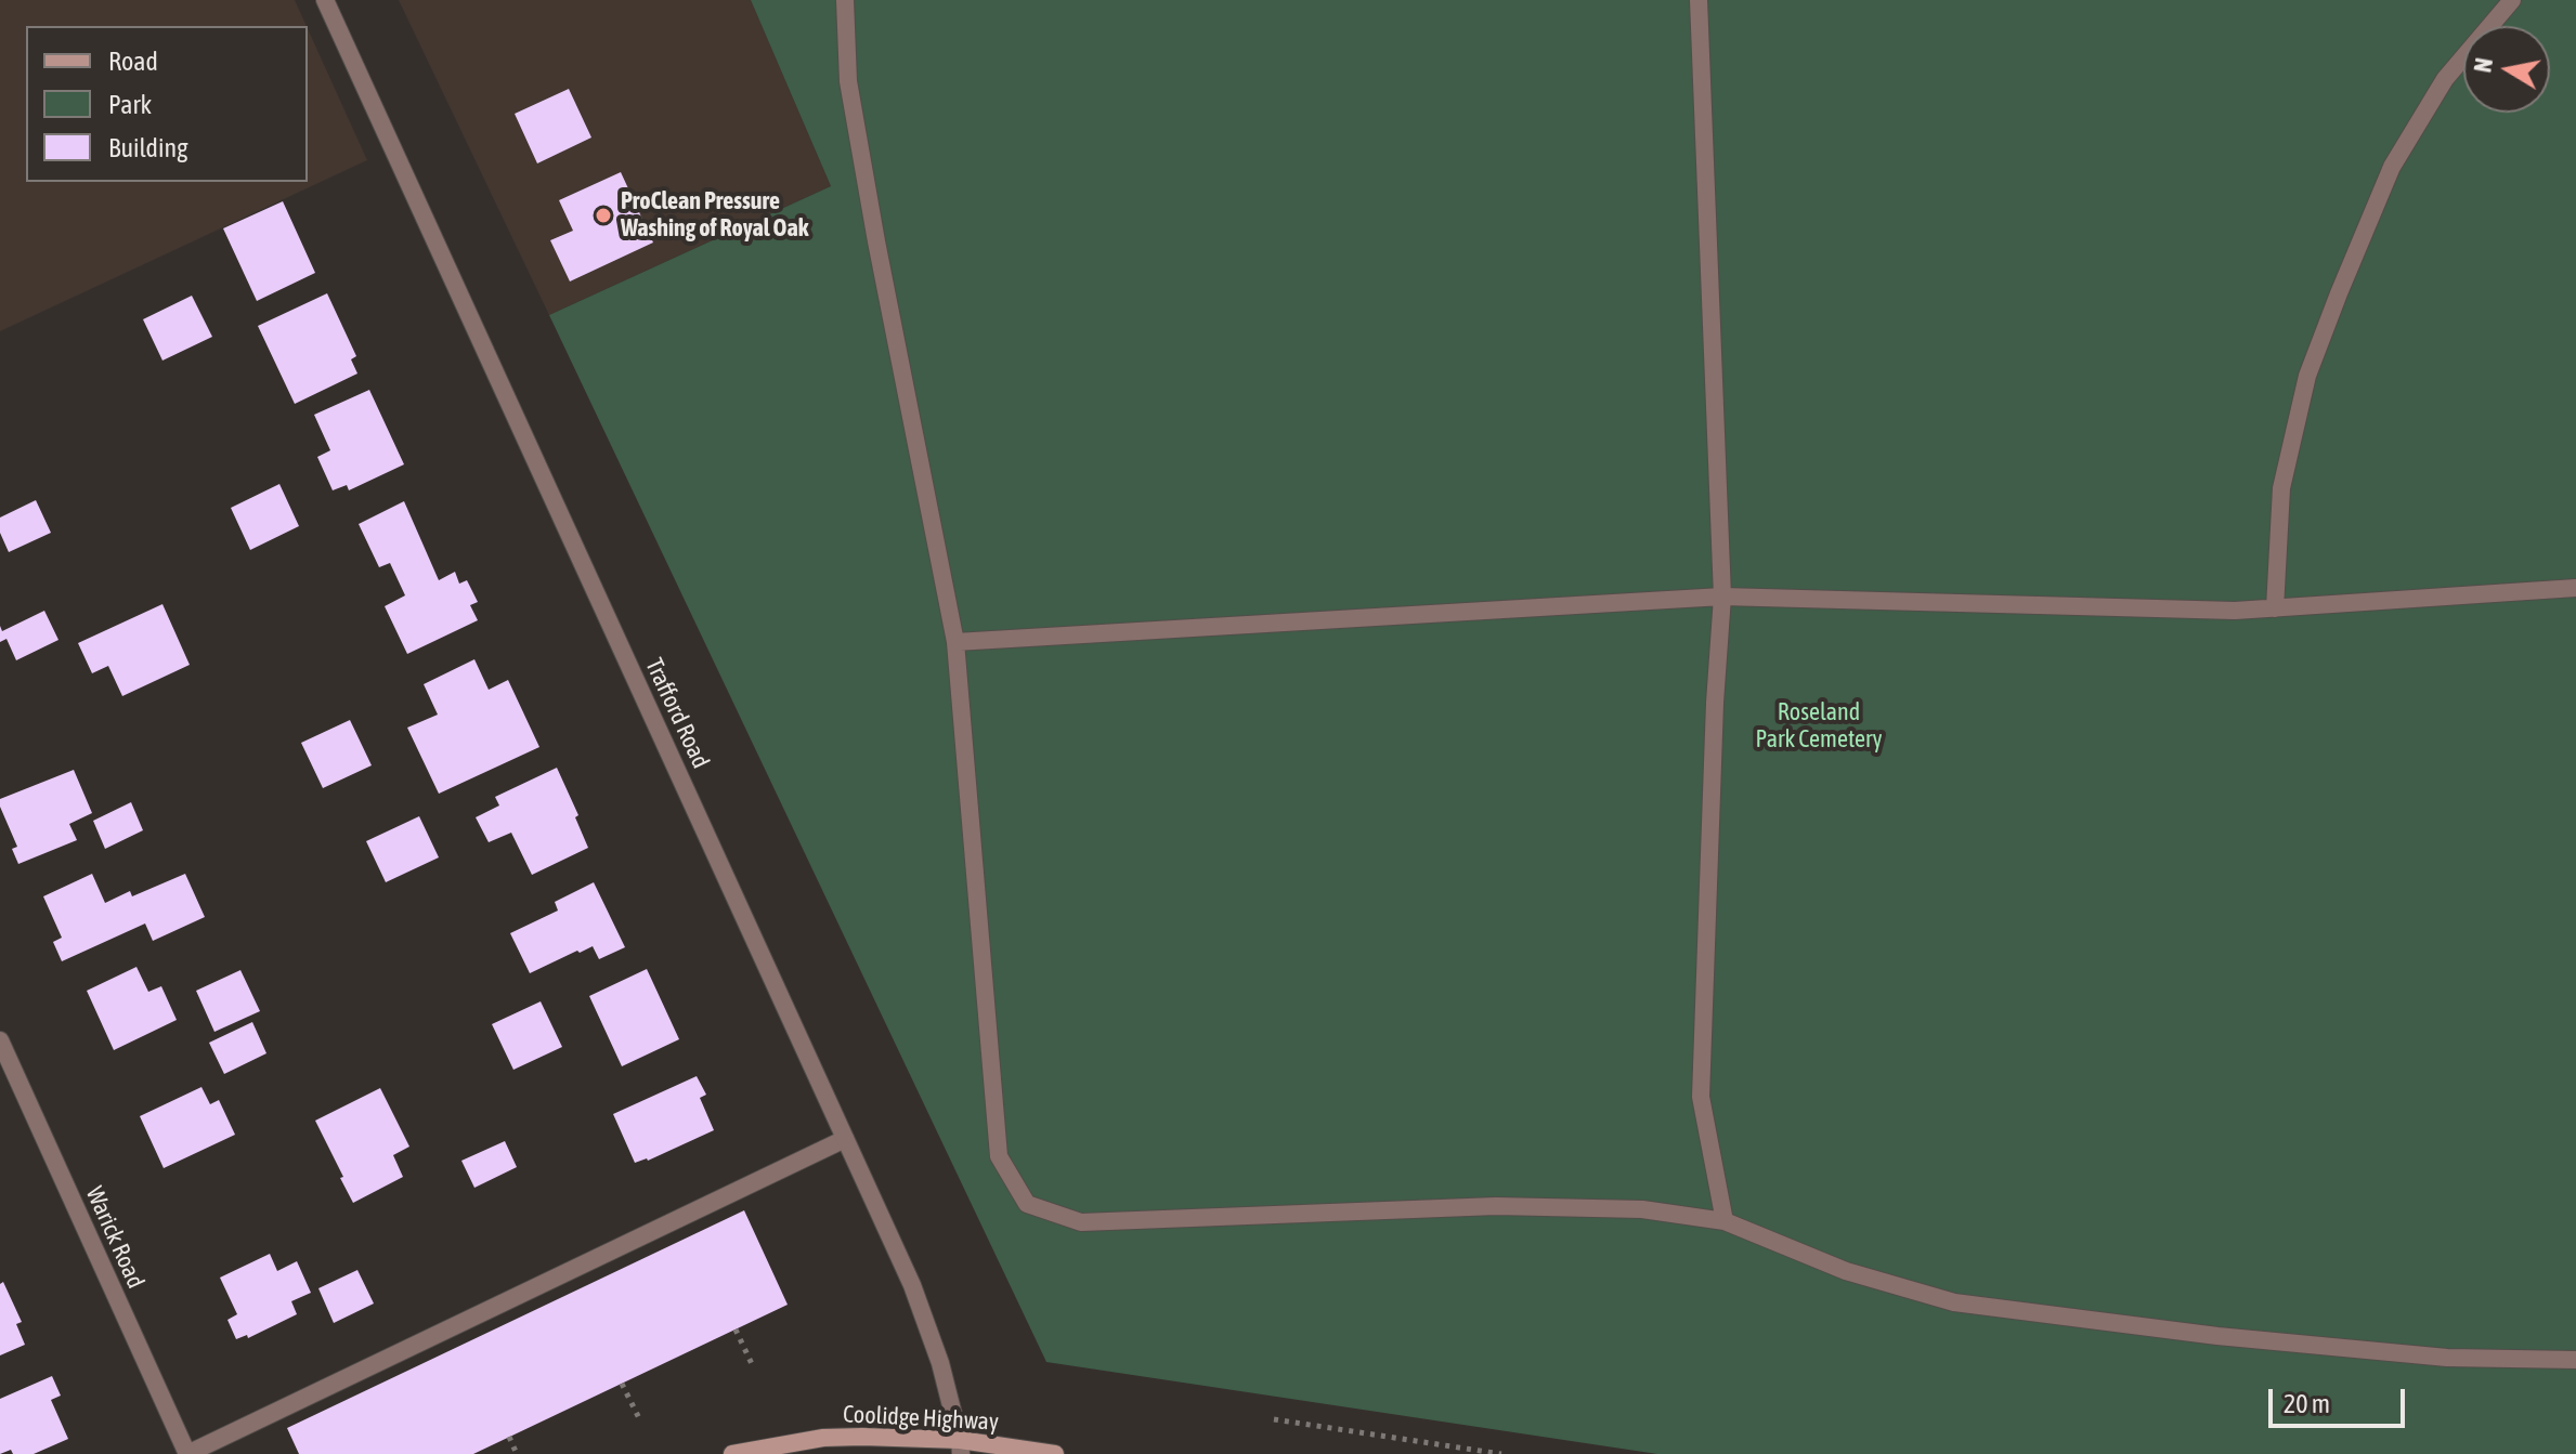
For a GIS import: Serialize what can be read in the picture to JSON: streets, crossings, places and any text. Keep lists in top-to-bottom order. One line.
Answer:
{"streets":{"main road":["Coolidge Highway"],"street":["Trafford Road","Warick Road"]},"crossings":[["Trafford Road","Coolidge Highway"]],"parks":["Roseland Park Cemetery"],"places":["ProClean Pressure Washing of Royal Oak"],"legend":["Road","Park","Building"],"scale_bar":"20 m","north":"left"}
